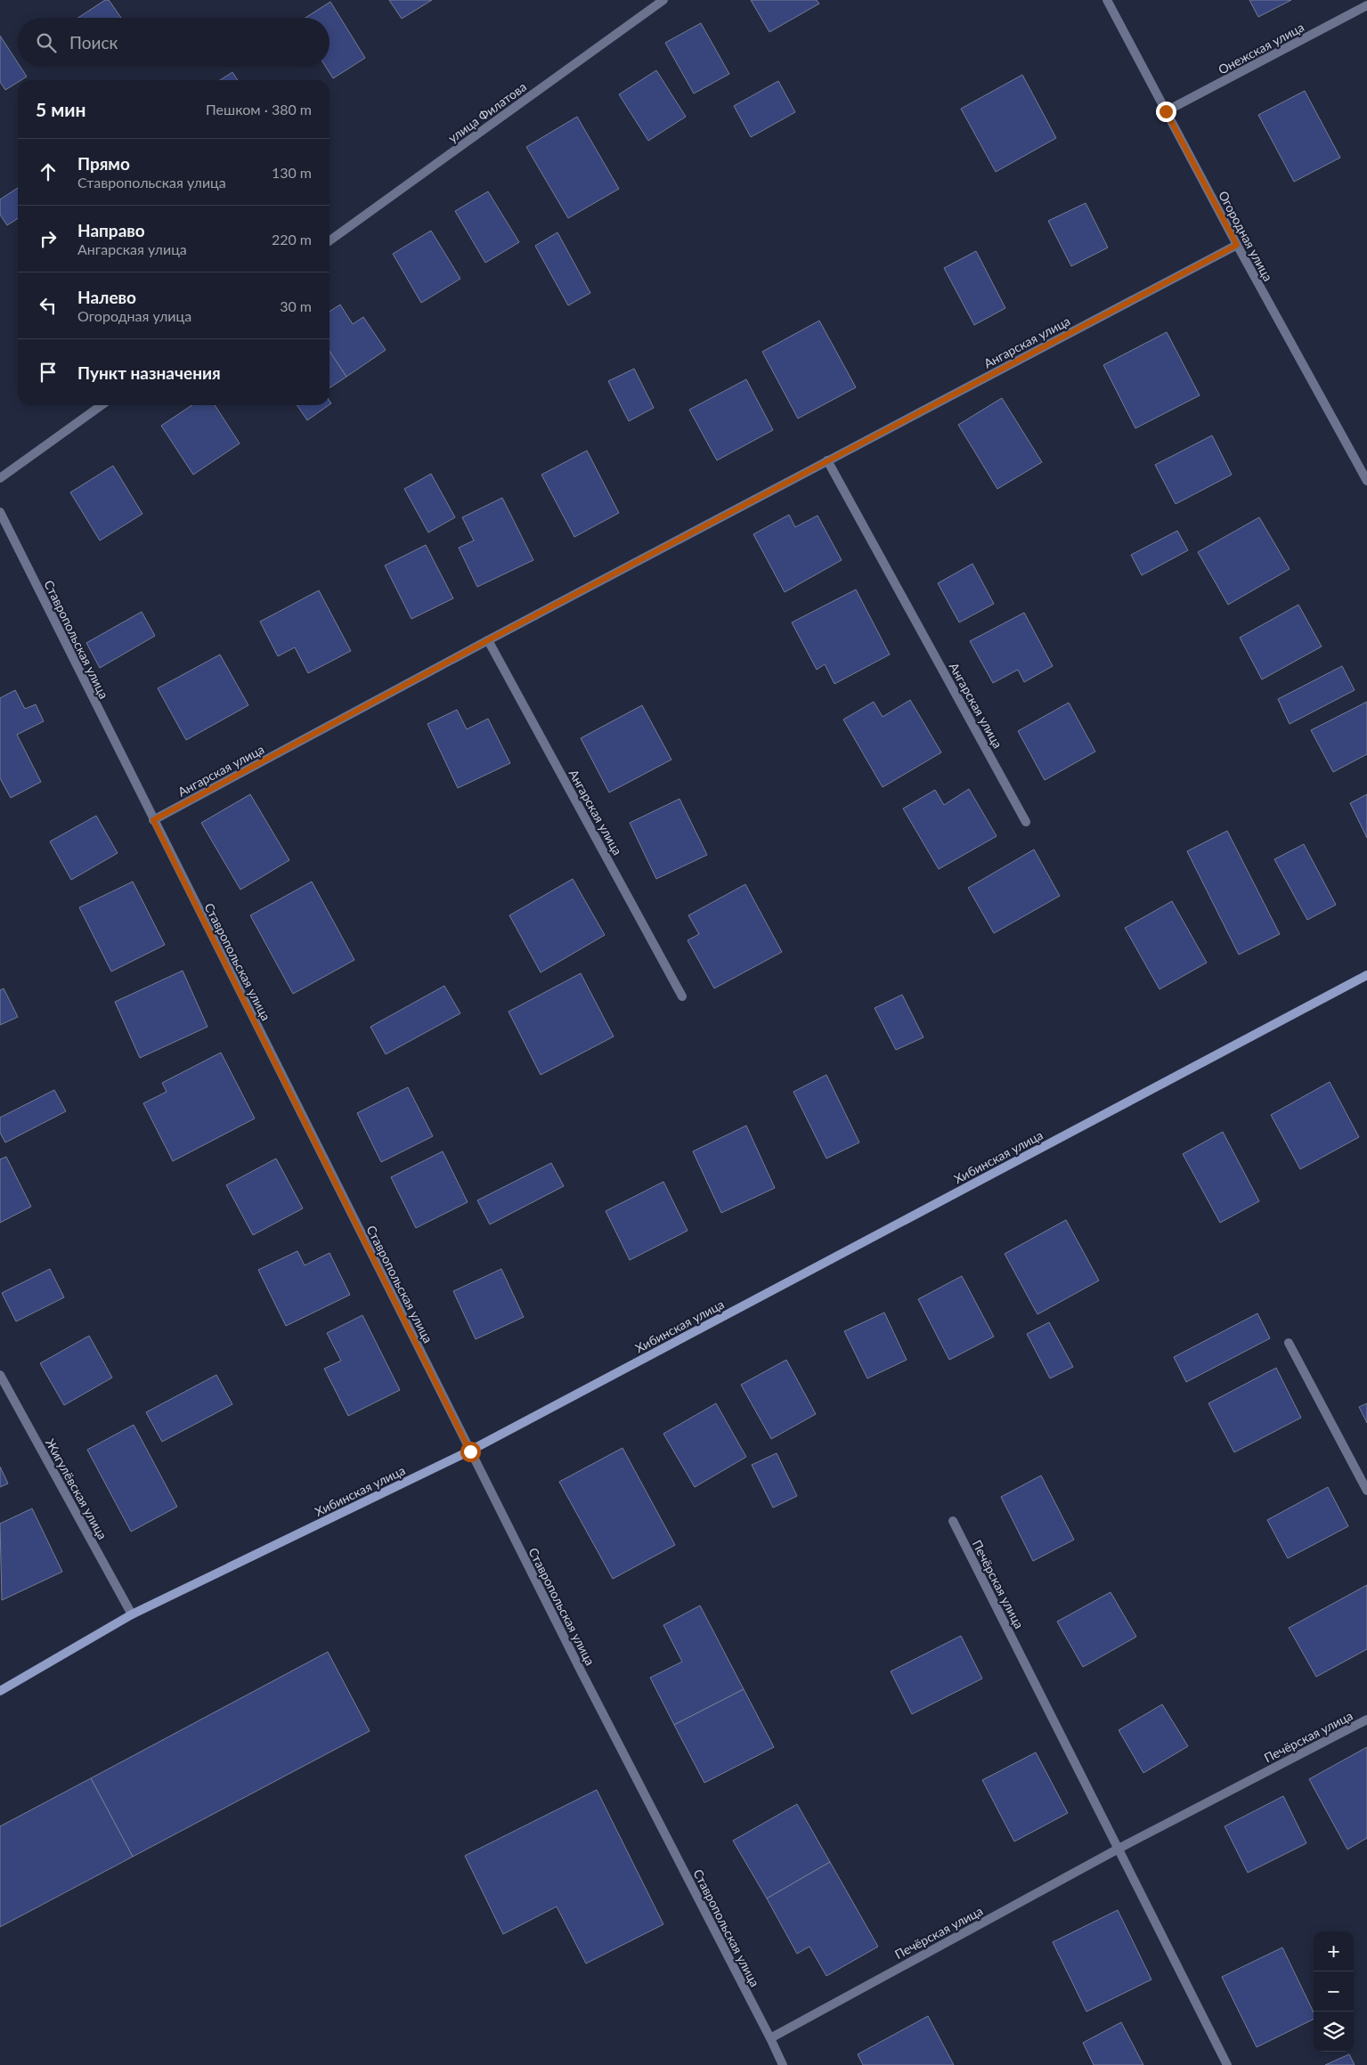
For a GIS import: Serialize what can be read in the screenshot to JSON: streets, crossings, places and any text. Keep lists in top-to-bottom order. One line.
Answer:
{"streets":{"street":["Онежская улица","улица Филатова","Огородная улица","Ангарская улица","Ставропольская улица","Хибинская улица","Жигулёвская улица","Печёрская улица"]},"crossings":[["Онежская улица","Огородная улица"],["Огородная улица","Ангарская улица"],["Ангарская улица","Ставропольская улица"],["Ставропольская улица","Хибинская улица"],["Ставропольская улица","Печёрская улица"],["Хибинская улица","Жигулёвская улица"]],"page":{"search":"Поиск","heading":["5 мин","Пешком · 380 m"],"list":[["Прямо","Ставропольская улица","130 m"],["Направо","Ангарская улица","220 m"],["Налево","Огородная улица","30 m"],"Пункт назначения"],"map_buttons":["+","−"]}}
